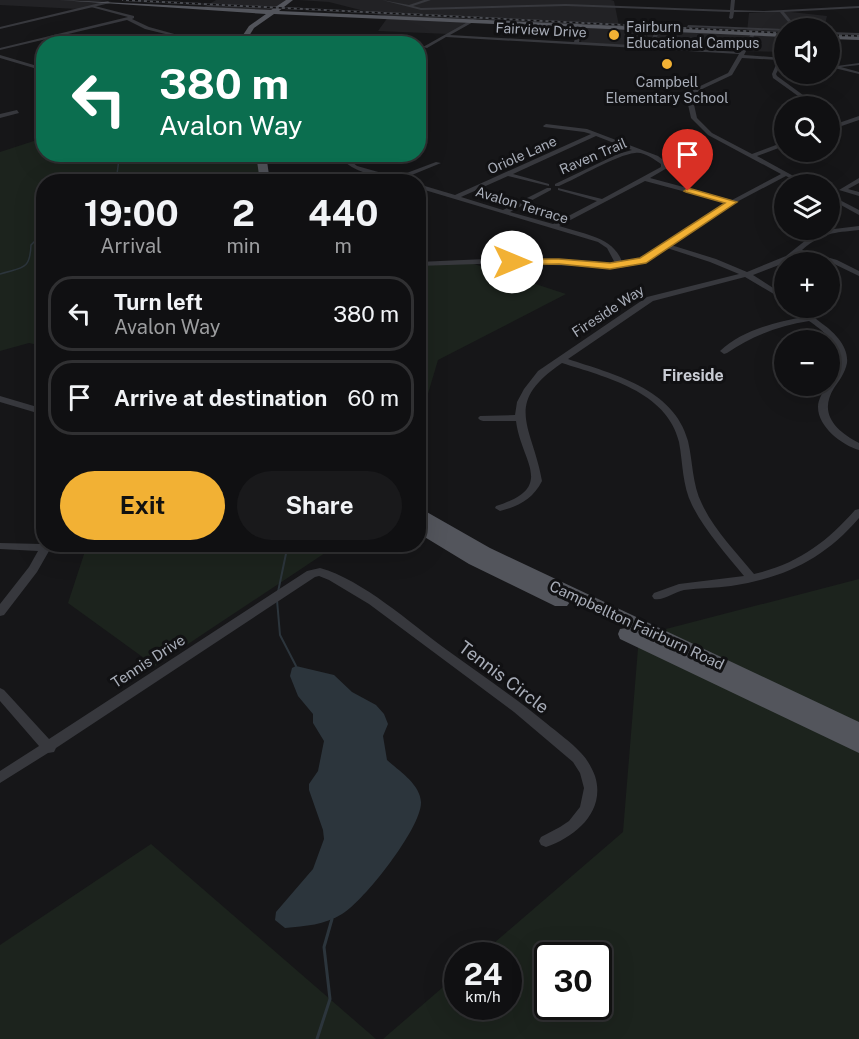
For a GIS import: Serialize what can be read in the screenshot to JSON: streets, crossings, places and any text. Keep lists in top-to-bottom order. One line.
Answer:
{"streets":{"main road":["Campbellton Fairburn Road"],"street":["Fairview Drive","Oriole Lane","Raven Trail","Avalon Terrace","Fireside Way","Tennis Drive","Tennis Circle"]},"crossings":[["Oriole Lane","Avalon Terrace"],["Raven Trail","Avalon Terrace"],["Tennis Drive","Tennis Circle"]],"districts":["Fireside"],"places":["Fairburn Educational Campus","Campbell Elementary School"],"page":{"map_buttons":["+","−"],"turn":["380 m","Avalon Way"],"eta":["19:00","Arrival","2","min","440","m"],"list":[{"name":"Turn left","note":"Avalon Way","value":"380 m"},{"name":"Arrive at destination","value":"60 m"}],"buttons":["Exit","Share"],"speed":"24 km/h","limit":"30"}}
